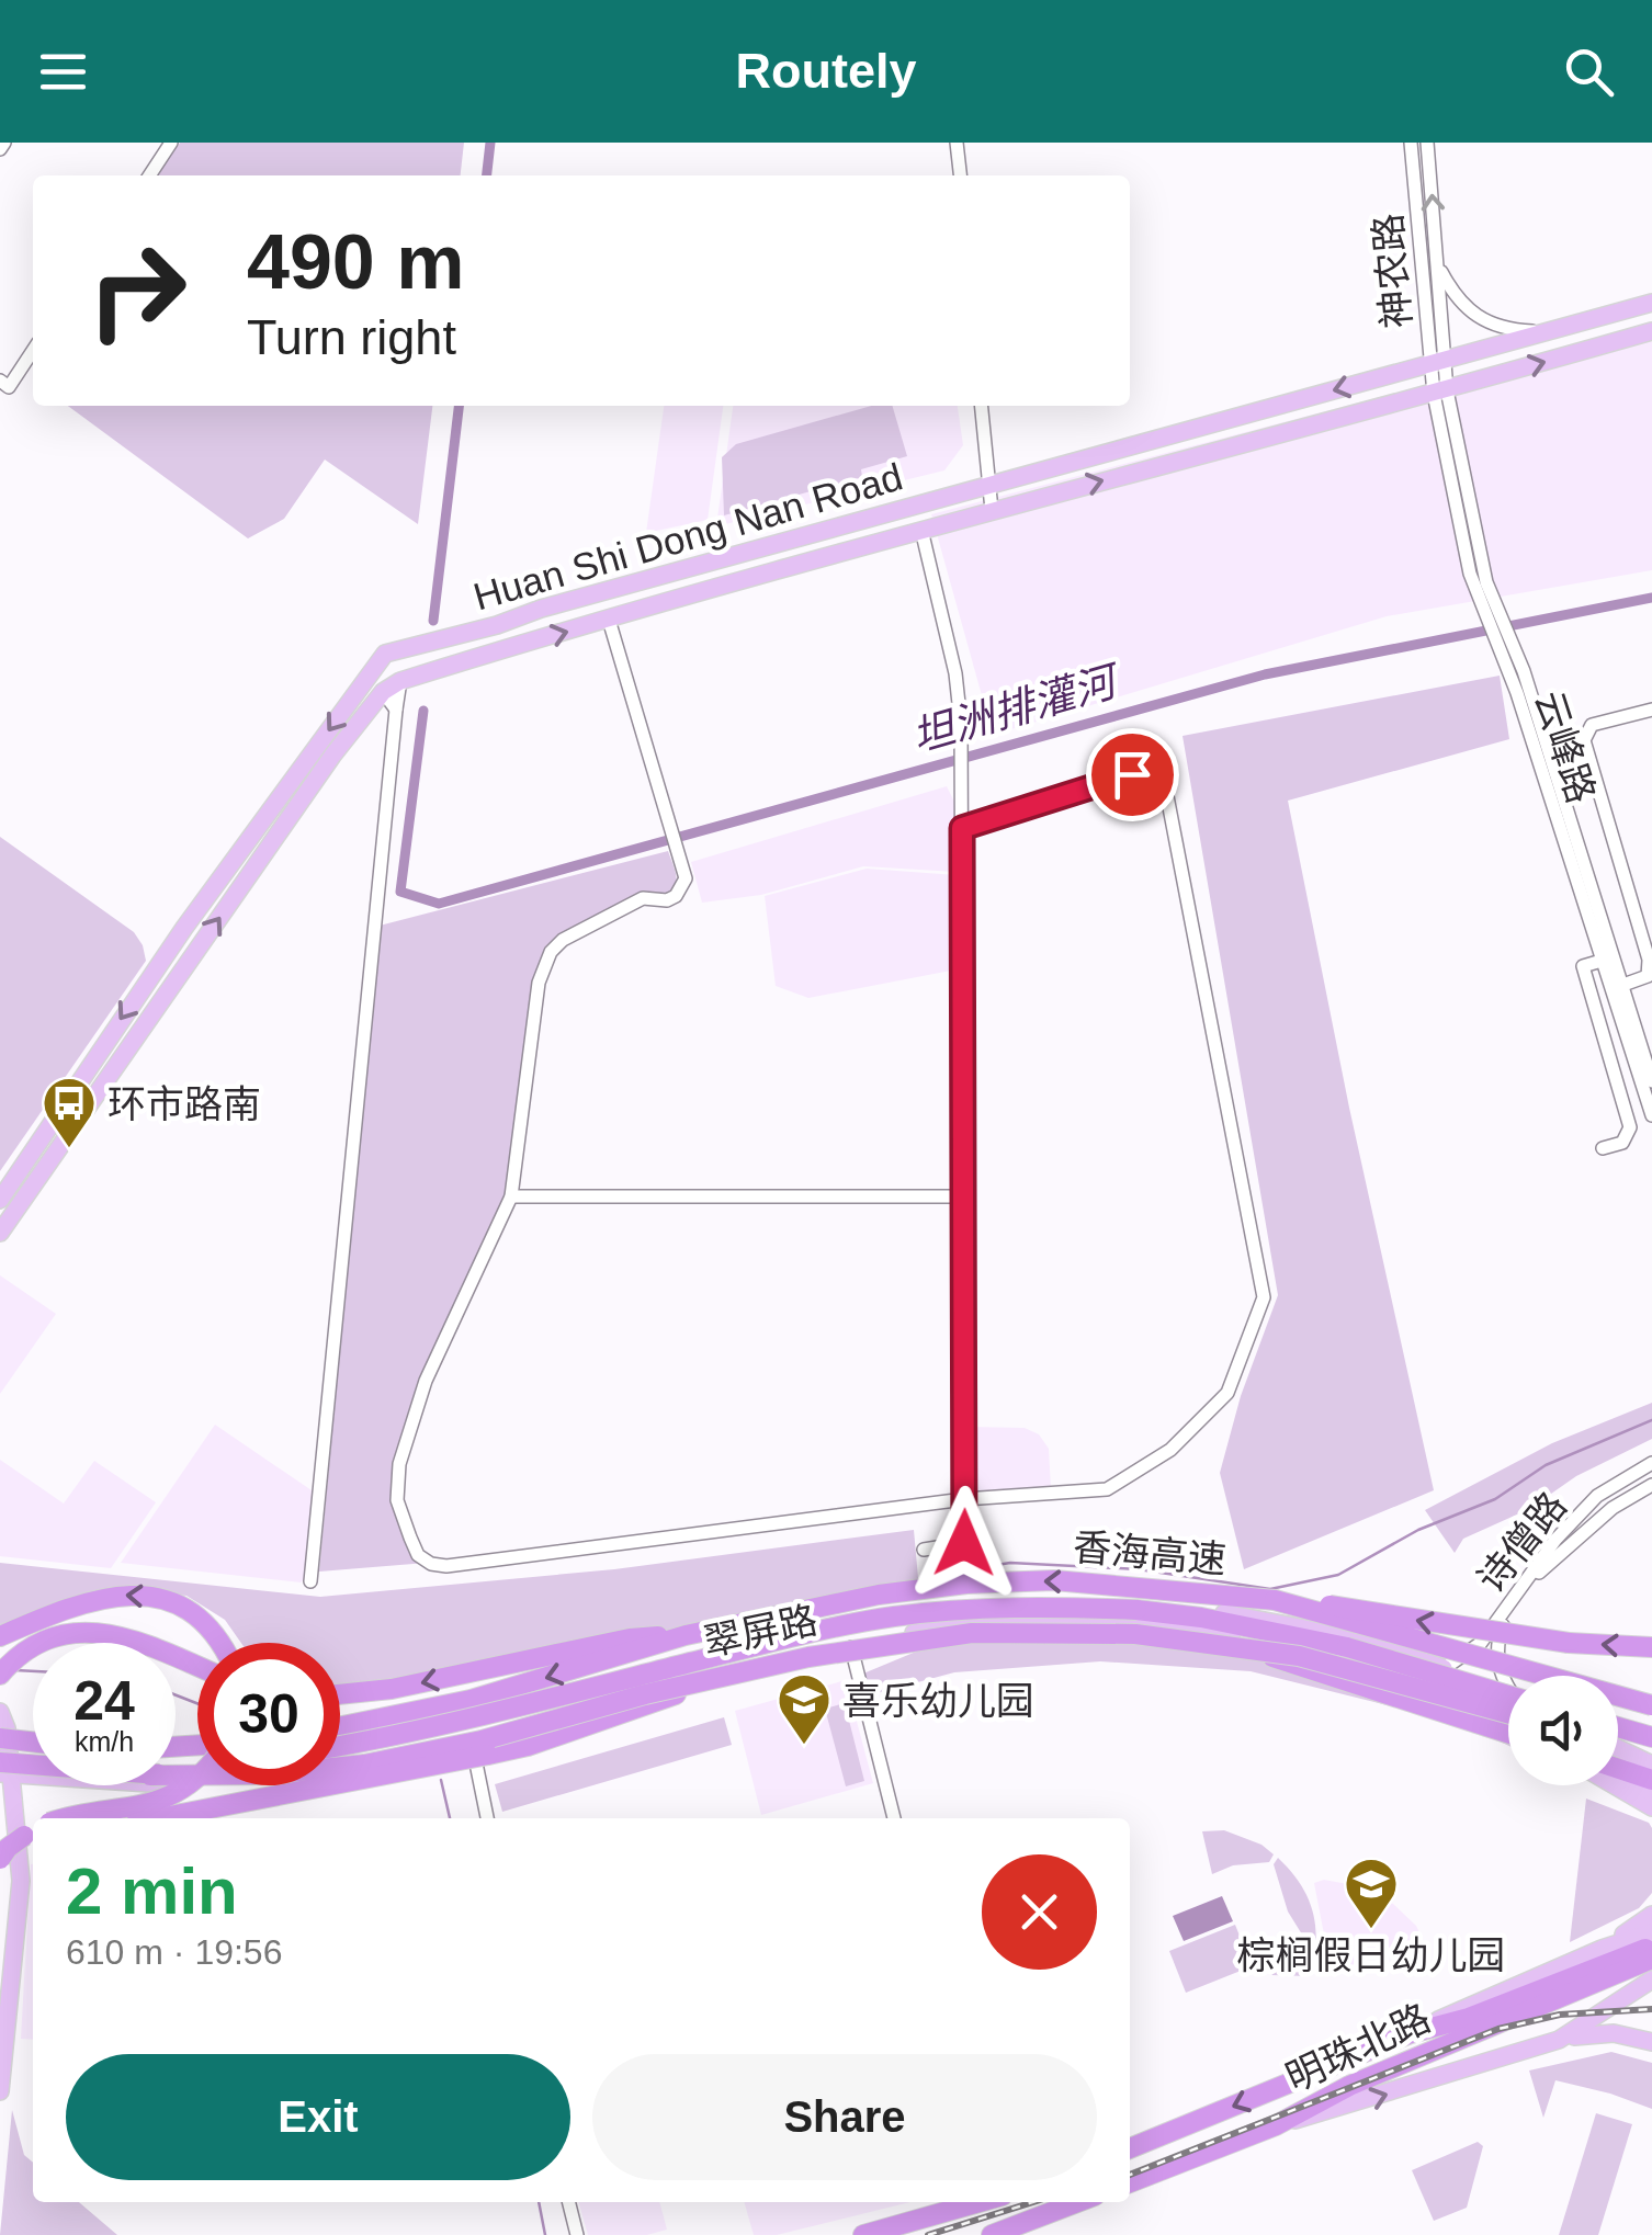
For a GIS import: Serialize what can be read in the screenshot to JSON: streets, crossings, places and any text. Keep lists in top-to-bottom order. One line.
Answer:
{"streets":{"highway":["香海高速","明珠北路"],"main road":["Huan Shi Dong Nan Road","翠屏路"],"street":["神农路","云峰路","诗僧路"]},"crossings":[["神农路","Huan Shi Dong Nan Road"],["神农路","云峰路"],["Huan Shi Dong Nan Road","云峰路"],["诗僧路","翠屏路"]],"water":["坦洲排灌河"],"places":{"bus stop":["环市路南"],"school or university":["喜乐幼儿园","棕榈假日幼儿园"]},"page":{"header":"Routely","turn":["490 m","Turn right"],"speed":"24 km/h","limit":"30","heading":["2 min","610 m · 19:56"],"buttons":["Exit","Share"]}}
